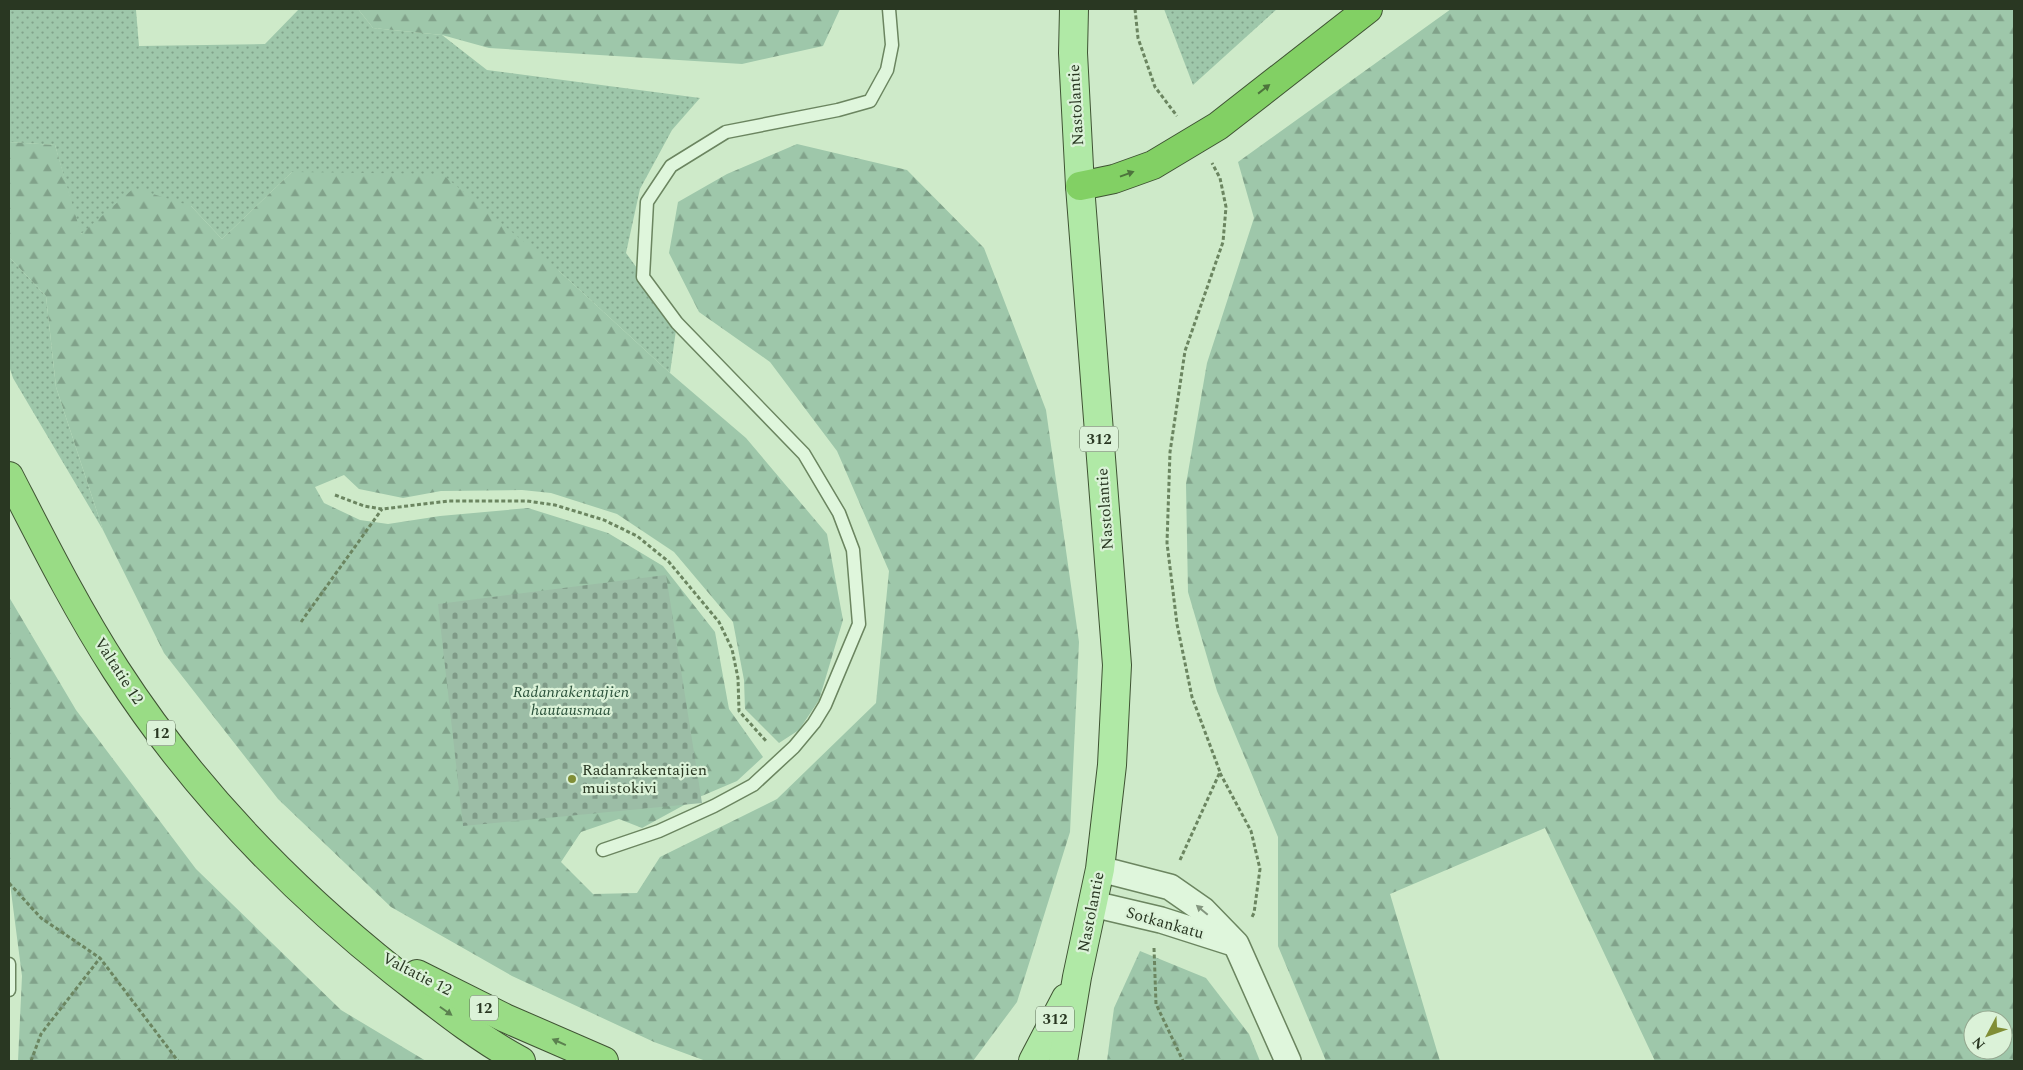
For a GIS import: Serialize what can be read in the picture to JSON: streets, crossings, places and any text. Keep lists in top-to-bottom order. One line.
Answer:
{"streets":{"highway":["Valtatie 12","12"],"main road":["Nastolantie","312"],"street":["Sotkankatu"]},"crossings":[["Nastolantie","Sotkankatu"]],"parks":["Radanrakentajien hautausmaa"],"places":["Radanrakentajien muistokivi"],"north":"bottom left"}
